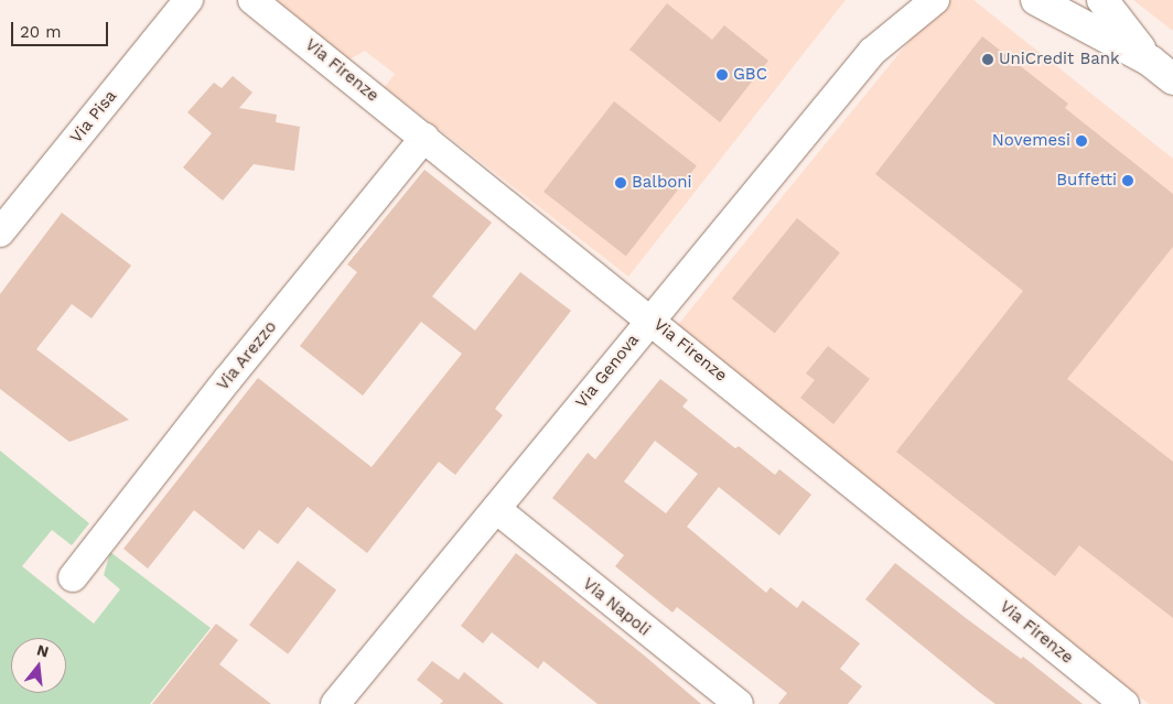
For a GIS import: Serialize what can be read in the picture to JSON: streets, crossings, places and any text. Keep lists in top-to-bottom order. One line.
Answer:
{"streets":{"street":["Via Firenze","Via Pisa","Via Arezzo","Via Genova","Via Napoli"]},"crossings":[["Via Firenze","Via Arezzo"],["Via Firenze","Via Genova"],["Via Genova","Via Napoli"]],"places":["UniCredit Bank","GBC","Novemesi","Buffetti","Balboni"],"scale_bar":"20 m","north":"top"}
